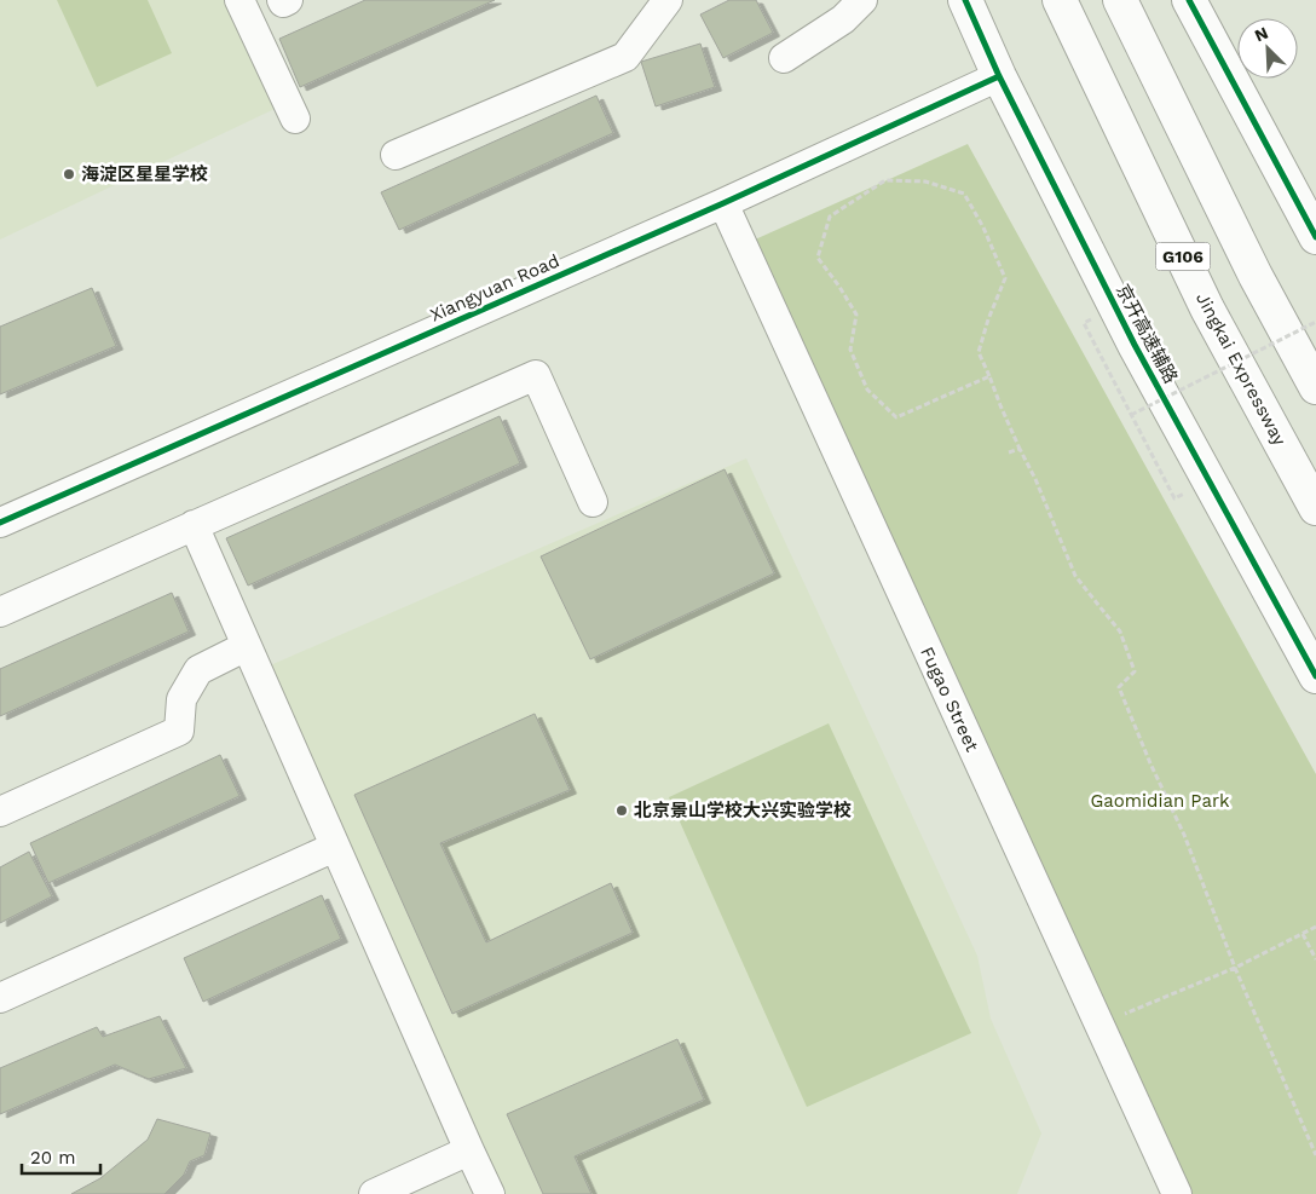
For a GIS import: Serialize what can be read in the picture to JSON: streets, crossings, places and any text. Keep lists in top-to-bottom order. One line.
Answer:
{"streets":{"main road":["G106","京开高速辅路","Jingkai Expressway"],"street":["Xiangyuan Road","Fugao Street"]},"crossings":[["Xiangyuan Road","京开高速辅路"],["Xiangyuan Road","Fugao Street"]],"parks":["Gaomidian Park"],"places":["海淀区星星学校","北京景山学校大兴实验学校"],"scale_bar":"20 m","north":"top left"}
